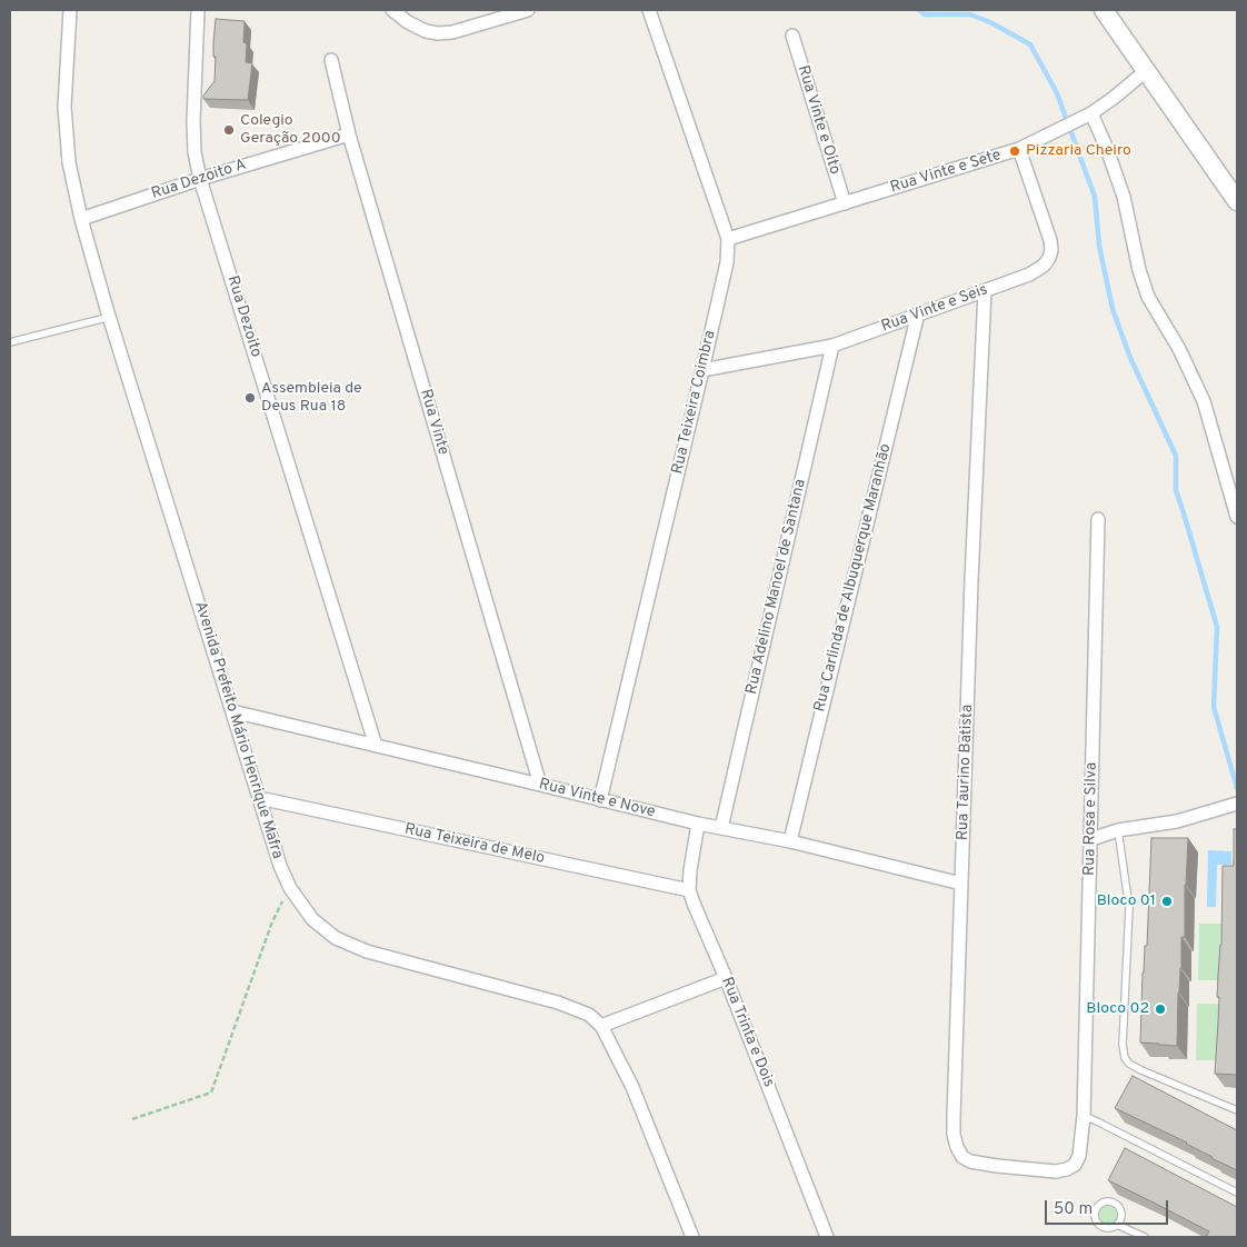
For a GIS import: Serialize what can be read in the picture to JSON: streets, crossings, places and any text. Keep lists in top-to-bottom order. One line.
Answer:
{"streets":{"street":["Rua Vinte e Oito","Rua Vinte e Sete","Rua Dezoito A","Rua Vinte e Seis","Rua Dezoito","Rua Teixeira Coimbra","Rua Vinte","Rua Carlinda de Albuquerque Maranhão","Rua Adelino Manoel de Santana","Avenida Prefeito Mário Henrique Mafra","Rua Taurino Batista","Rua Vinte e Nove","Rua Rosa e Silva","Rua Teixeira de Melo","Rua Trinta e Dois"]},"crossings":[["Rua Vinte e Oito","Rua Vinte e Sete"],["Rua Vinte e Sete","Rua Vinte e Seis"],["Rua Vinte e Sete","Rua Teixeira Coimbra"],["Rua Dezoito A","Rua Dezoito"],["Rua Dezoito A","Rua Vinte"],["Rua Dezoito A","Avenida Prefeito Mário Henrique Mafra"],["Rua Vinte e Seis","Rua Teixeira Coimbra"],["Rua Vinte e Seis","Rua Carlinda de Albuquerque Maranhão"],["Rua Vinte e Seis","Rua Adelino Manoel de Santana"],["Rua Vinte e Seis","Rua Taurino Batista"],["Rua Dezoito","Rua Vinte e Nove"],["Rua Teixeira Coimbra","Rua Vinte e Nove"],["Rua Vinte","Rua Vinte e Nove"],["Rua Carlinda de Albuquerque Maranhão","Rua Vinte e Nove"],["Rua Adelino Manoel de Santana","Rua Vinte e Nove"],["Avenida Prefeito Mário Henrique Mafra","Rua Vinte e Nove"],["Avenida Prefeito Mário Henrique Mafra","Rua Teixeira de Melo"],["Rua Taurino Batista","Rua Vinte e Nove"],["Rua Taurino Batista","Rua Rosa e Silva"],["Rua Vinte e Nove","Rua Trinta e Dois"],["Rua Teixeira de Melo","Rua Trinta e Dois"]],"places":["Colegio Geração 2000","Pizzaria Cheiro","Assembleia de Deus Rua 18","Bloco 01","Bloco 02"],"scale_bar":"50 m"}
